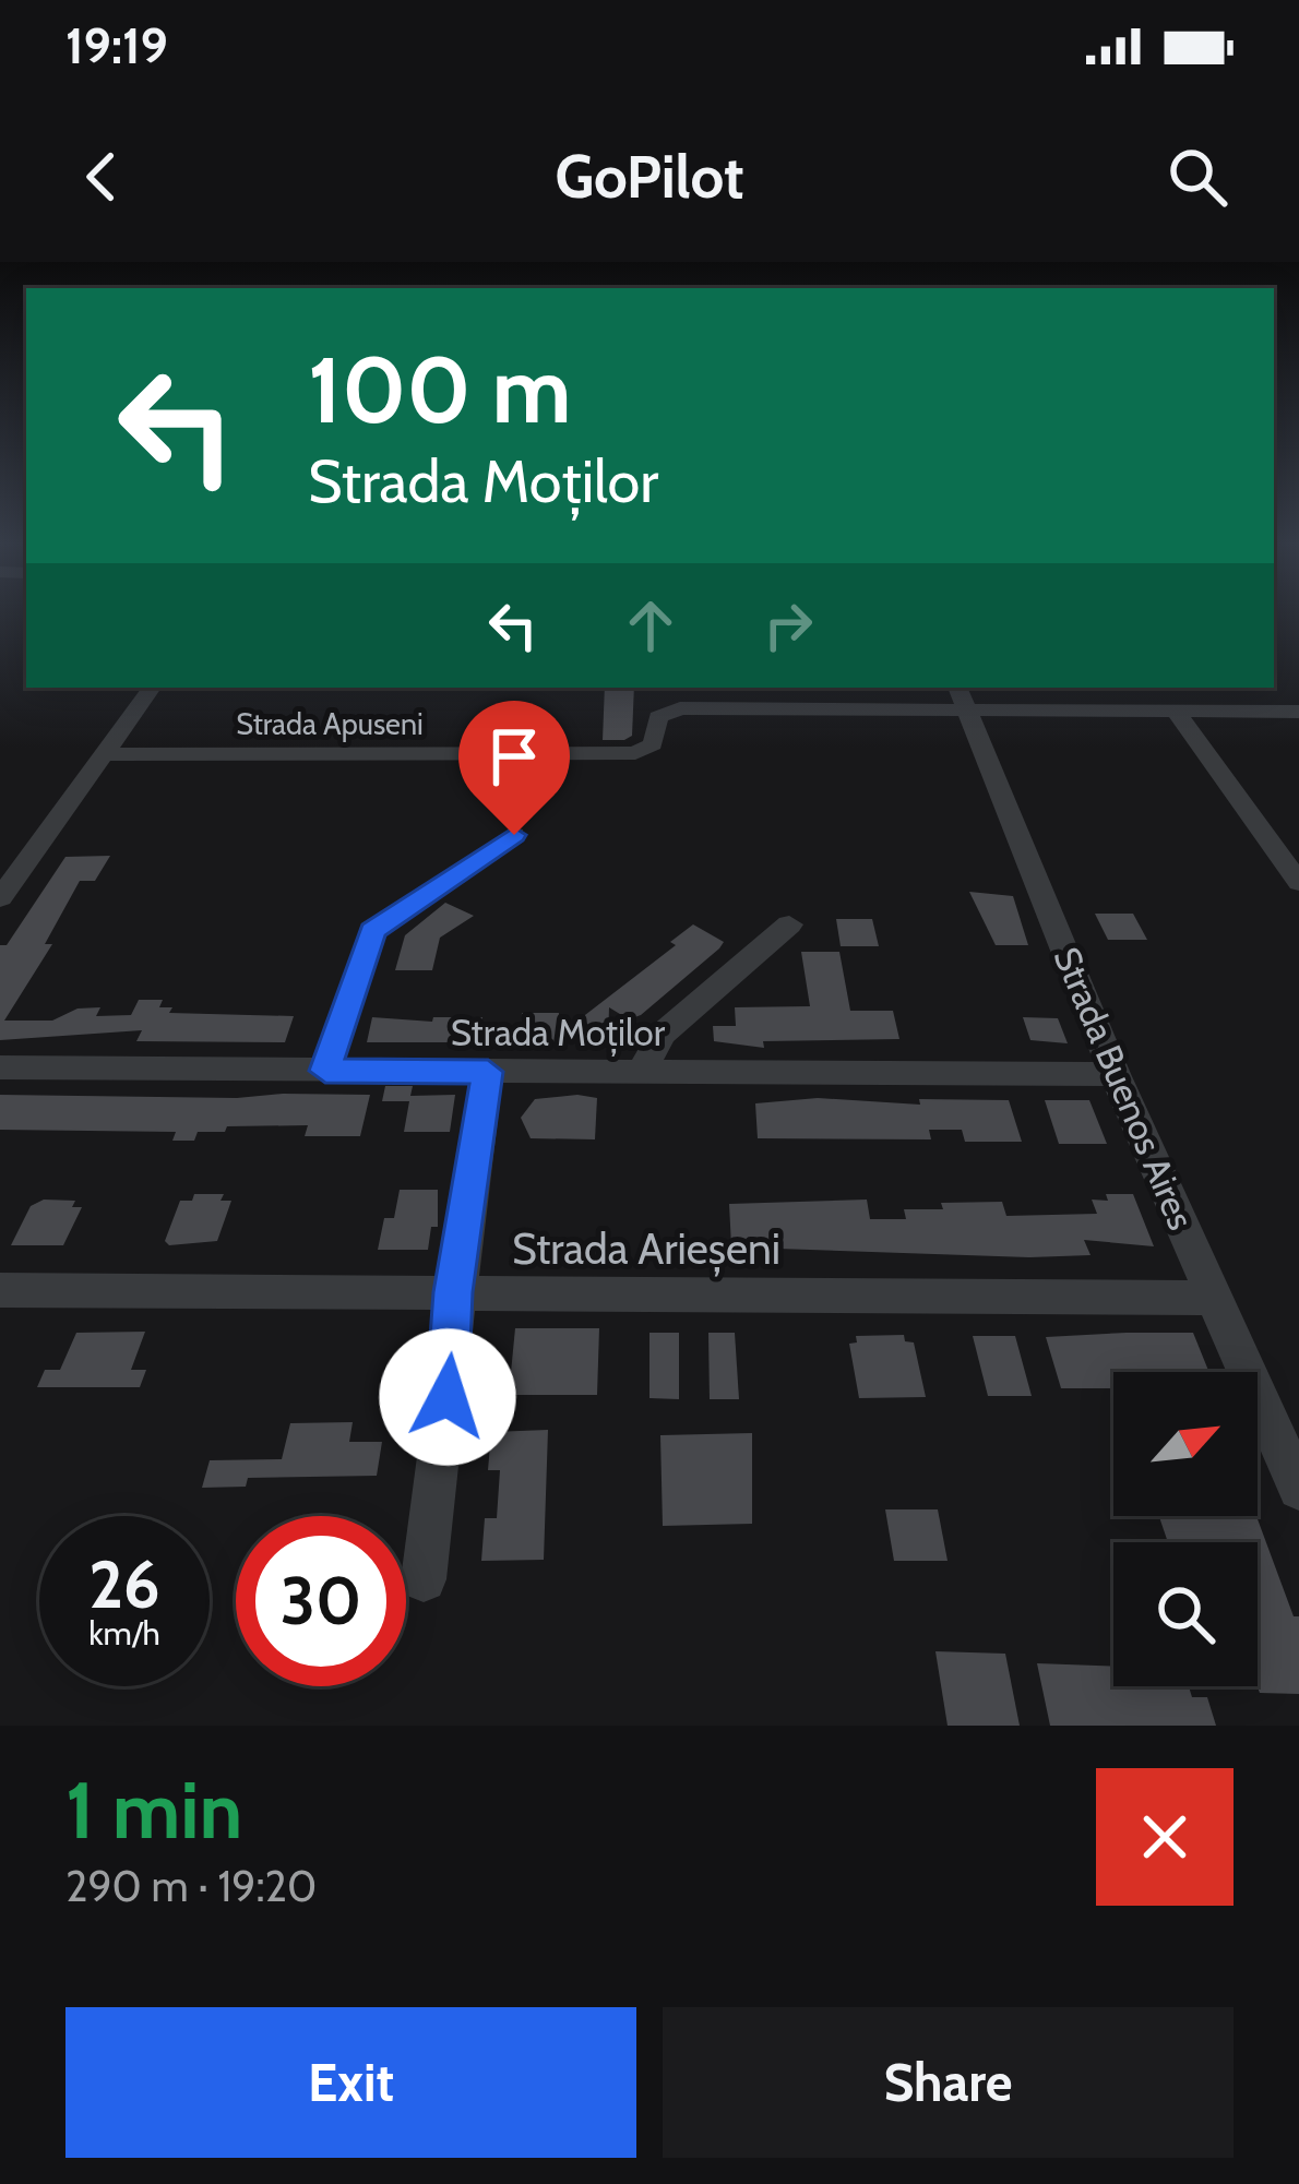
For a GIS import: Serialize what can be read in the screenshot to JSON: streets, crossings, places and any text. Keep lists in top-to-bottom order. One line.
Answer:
{"streets":{"street":["Strada Apuseni","Strada Moților","Strada Buenos Aires","Strada Arieșeni"]},"crossings":[["Strada Apuseni","Strada Buenos Aires"],["Strada Moților","Strada Buenos Aires"],["Strada Buenos Aires","Strada Arieșeni"]],"north":"top right","page":{"status":"19:19","header":"GoPilot","turn":["100 m","Strada Moților"],"speed":"26 km/h","limit":"30","heading":["1 min","290 m · 19:20"],"buttons":["Exit","Share"]}}
